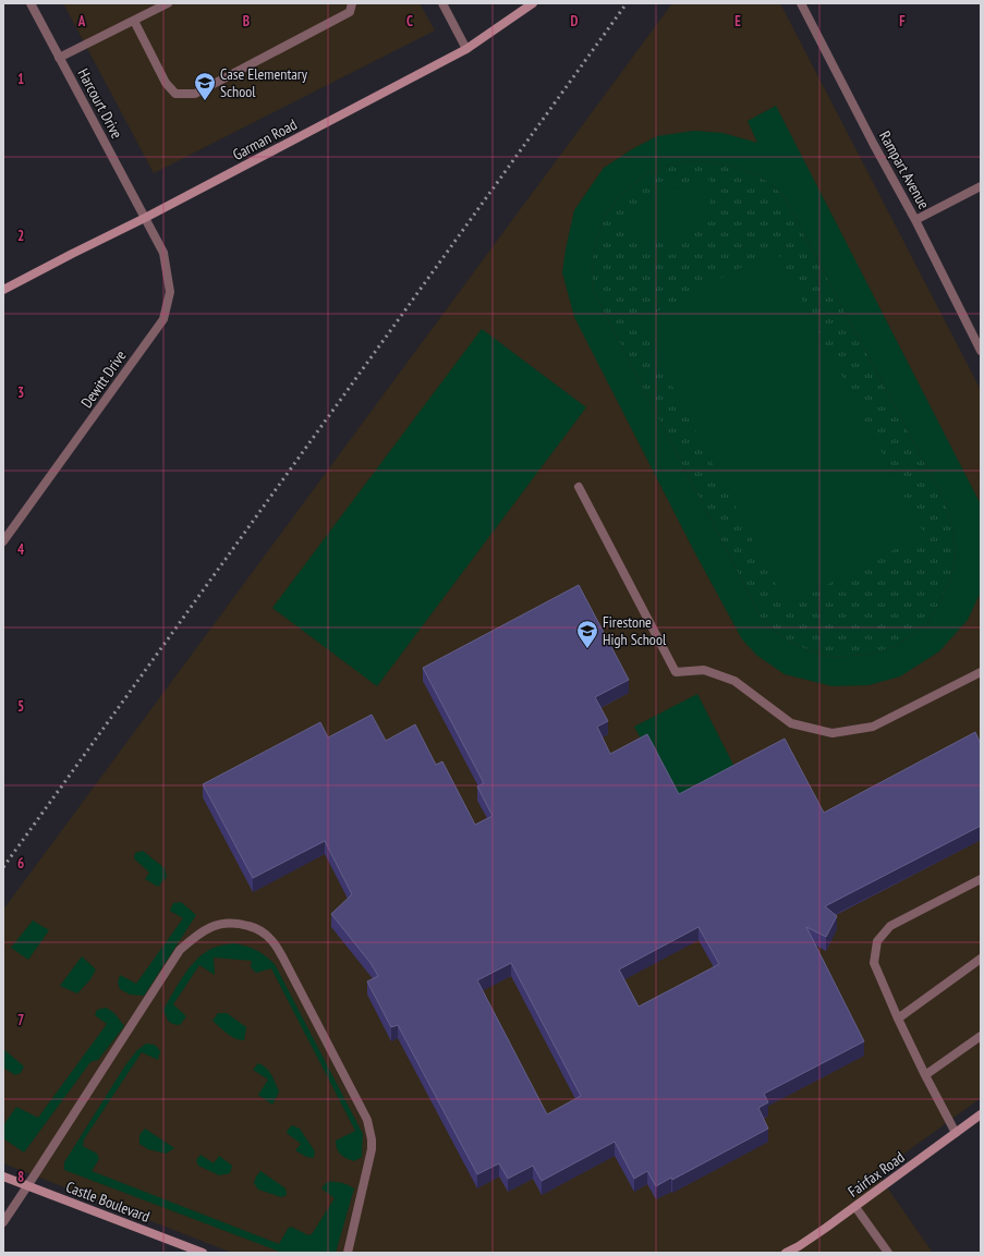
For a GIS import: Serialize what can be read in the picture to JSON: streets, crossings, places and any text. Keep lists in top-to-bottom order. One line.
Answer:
{"streets":{"street":["Harcourt Drive","Garman Road","Rampart Avenue","Dewitt Drive","Fairfax Road","Castle Boulevard"]},"crossings":[["Harcourt Drive","Garman Road"],["Harcourt Drive","Dewitt Drive"],["Garman Road","Dewitt Drive"]],"places":{"school or university":["Case Elementary School","Firestone High School"]},"grid":{"columns":["A","B","C","D","E","F"],"rows":["1","2","3","4","5","6","7","8"]}}
